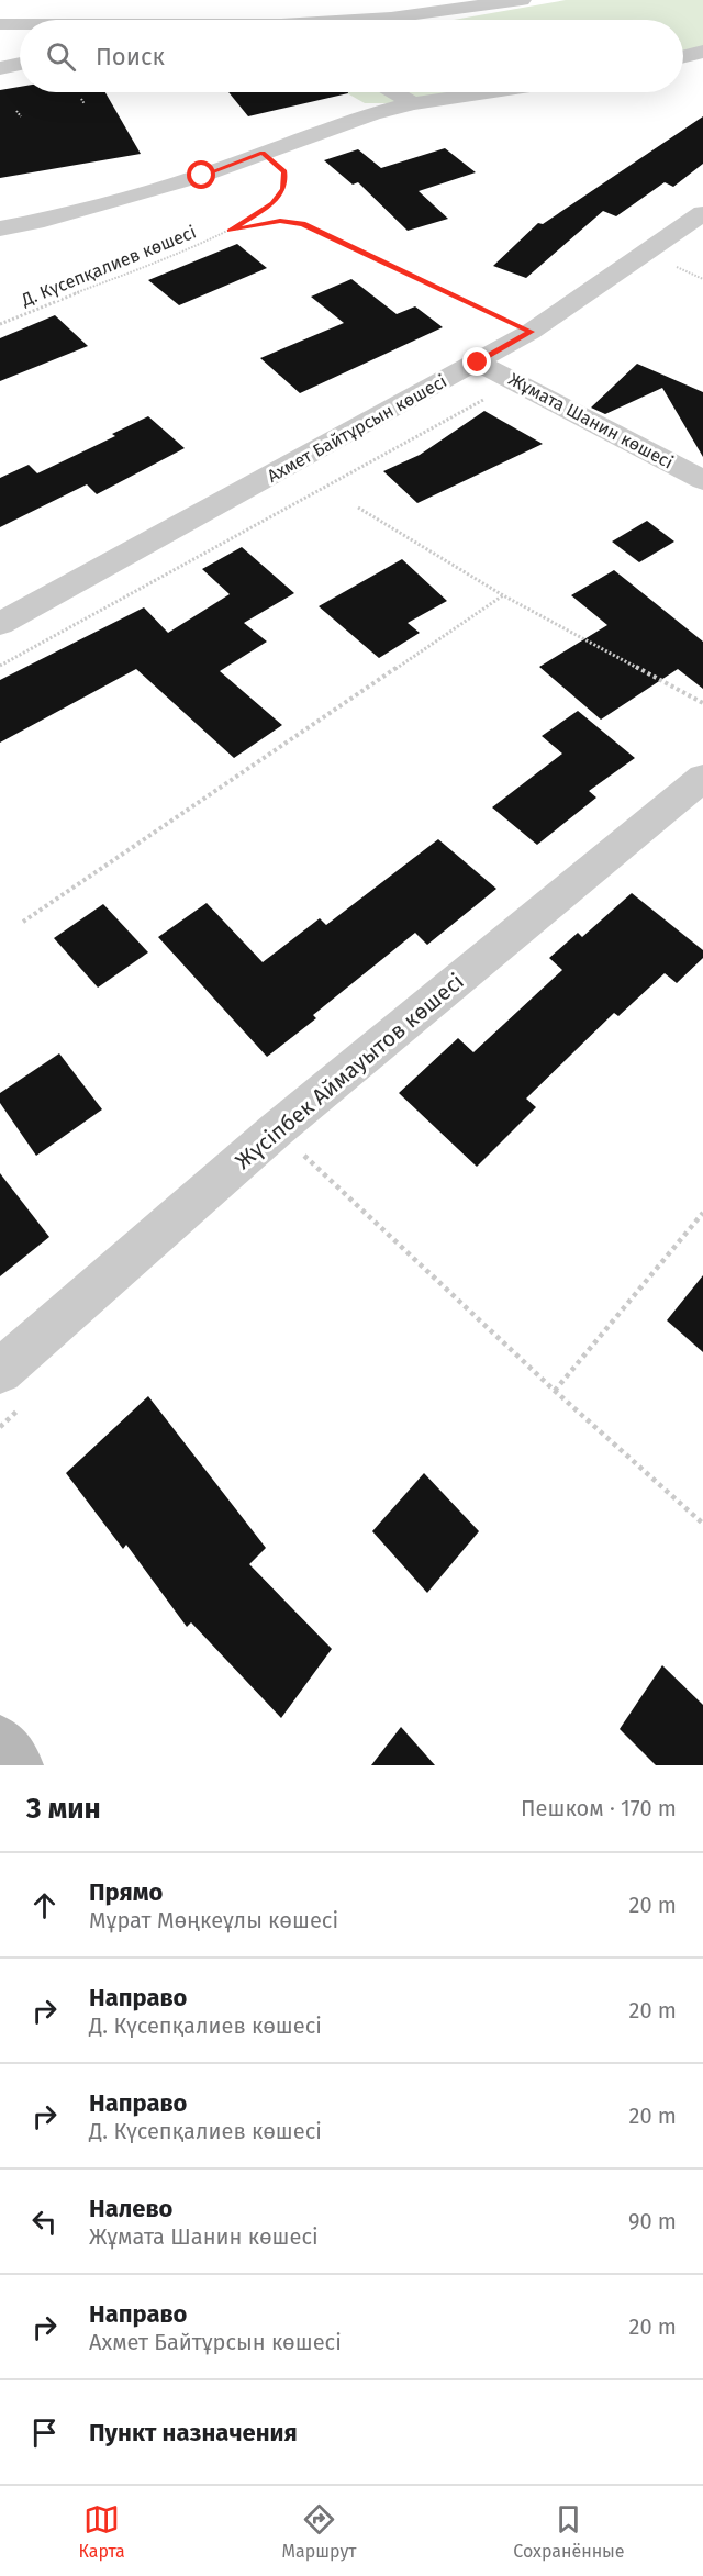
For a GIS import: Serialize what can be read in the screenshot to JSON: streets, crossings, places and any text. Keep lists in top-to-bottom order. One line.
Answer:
{"streets":{"street":["Жұмата Шанин көшесі","Ахмет Байтұрсын көшесі","Жүсіпбек Аймауытов көшесі"],"path":["Д. Күсепқалиев көшесі"]},"crossings":[["Жұмата Шанин көшесі","Ахмет Байтұрсын көшесі"]],"page":{"search":"Поиск","heading":["3 мин","Пешком · 170 m"],"list":[["Прямо","Мұрат Мөңкеұлы көшесі","20 m"],["Направо","Д. Күсепқалиев көшесі","20 m"],["Направо","Д. Күсепқалиев көшесі","20 m"],["Налево","Жұмата Шанин көшесі","90 m"],["Направо","Ахмет Байтұрсын көшесі","20 m"],"Пункт назначения"],"nav":["Карта","Маршрут","Сохранённые"]}}
